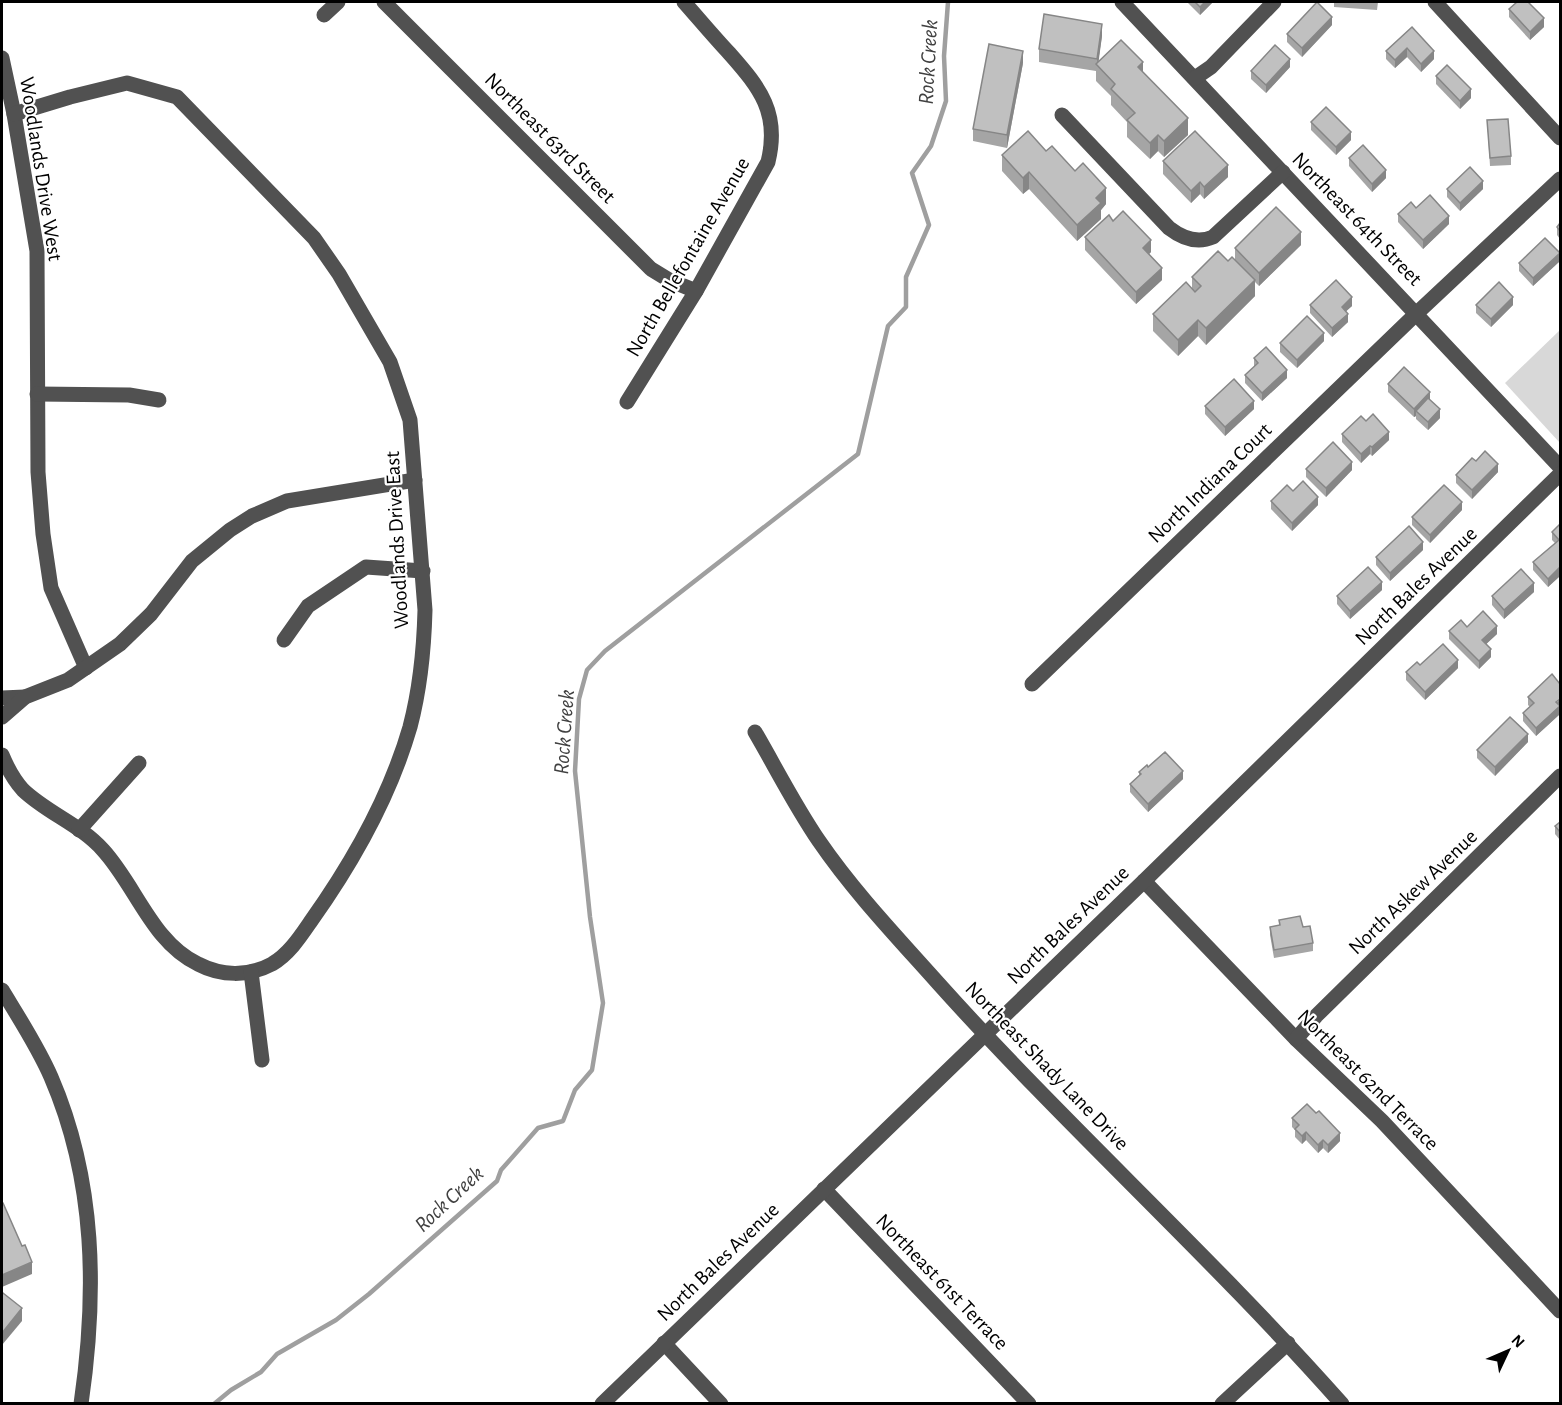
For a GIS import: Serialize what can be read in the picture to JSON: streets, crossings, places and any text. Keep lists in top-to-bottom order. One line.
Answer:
{"streets":{"street":["Northeast 63rd Street","Woodlands Drive West","Northeast 64th Street","North Bellefontaine Avenue","North Indiana Court","Woodlands Drive East","North Bales Avenue","North Askew Avenue","Northeast Shady Lane Drive","Northeast 62nd Terrace","Northeast 61st Terrace"]},"crossings":[["Northeast 63rd Street","North Bellefontaine Avenue"],["Woodlands Drive West","Woodlands Drive East"],["Northeast 64th Street","North Indiana Court"],["North Bales Avenue","Northeast Shady Lane Drive"],["North Bales Avenue","Northeast 62nd Terrace"],["North Bales Avenue","Northeast 61st Terrace"],["North Askew Avenue","Northeast 62nd Terrace"]],"water":["Rock Creek"],"north":"top right"}
